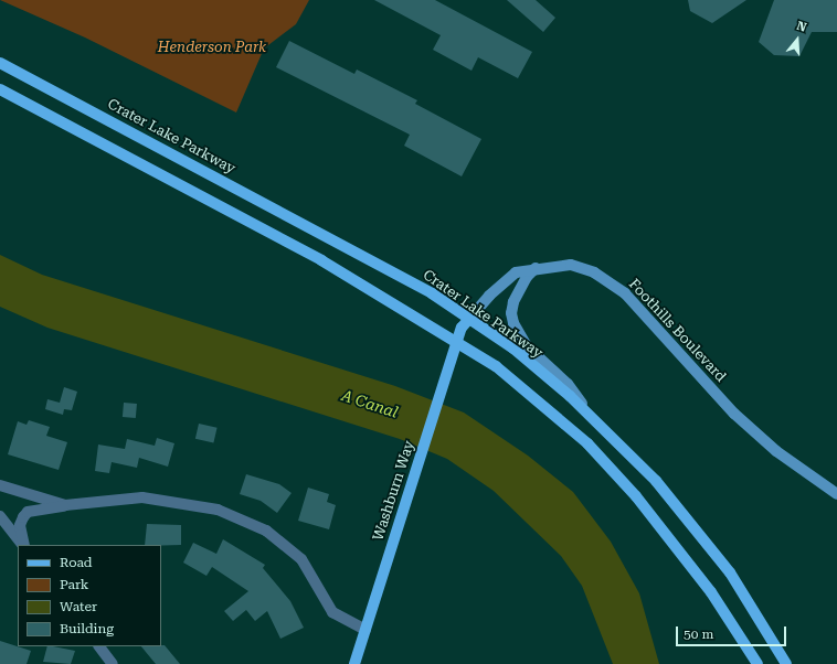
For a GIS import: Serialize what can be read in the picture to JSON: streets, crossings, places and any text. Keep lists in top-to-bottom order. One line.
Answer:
{"streets":{"main road":["Crater Lake Parkway","Foothills Boulevard","Washburn Way"]},"crossings":[["Crater Lake Parkway","Foothills Boulevard"],["Crater Lake Parkway","Washburn Way"],["Foothills Boulevard","Washburn Way"]],"water":["A Canal"],"parks":["Henderson Park"],"legend":["Road","Park","Water","Building"],"scale_bar":"50 m","north":"top"}
